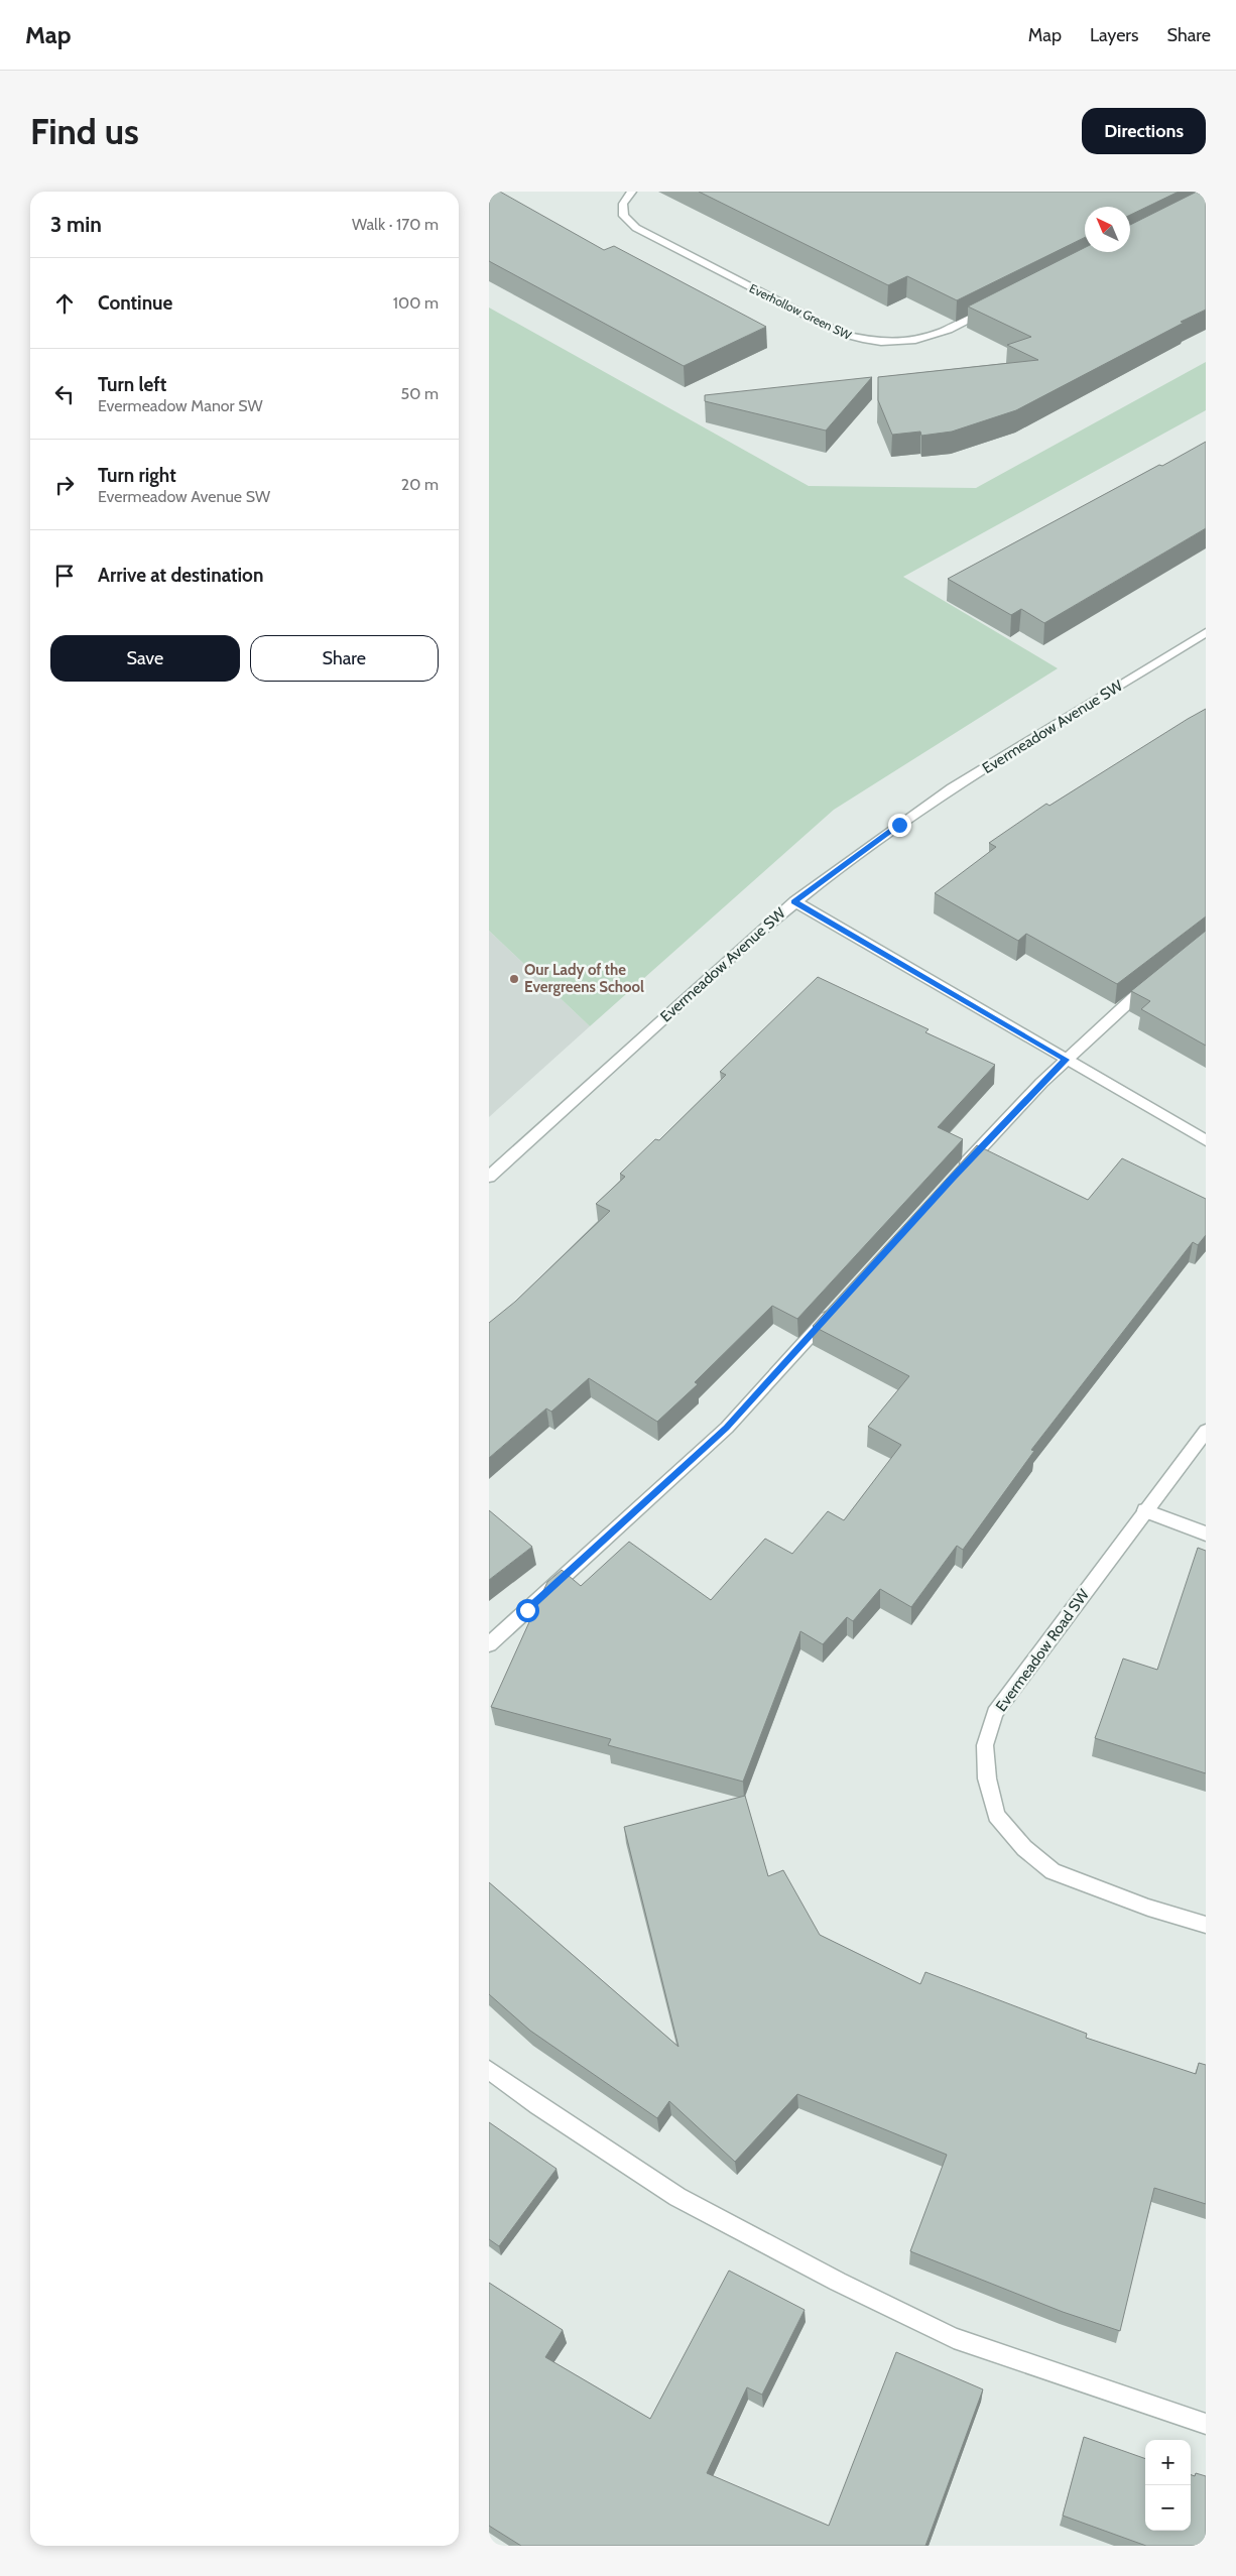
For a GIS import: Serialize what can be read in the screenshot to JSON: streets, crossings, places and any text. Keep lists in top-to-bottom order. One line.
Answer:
{"streets":{"street":["Everhollow Green SW","Evermeadow Avenue SW","Evermeadow Road SW"]},"places":["Our Lady of the Evergreens School"],"north":"top left","page":{"header":"Map","nav":["Map","Layers","Share"],"buttons":["Directions",["Save","Share"]],"title":"Find us","heading":["3 min","Walk · 170 m"],"list":[["Continue","100 m"],["Turn left","Evermeadow Manor SW","50 m"],["Turn right","Evermeadow Avenue SW","20 m"],"Arrive at destination"],"map_buttons":["+","−"]}}
